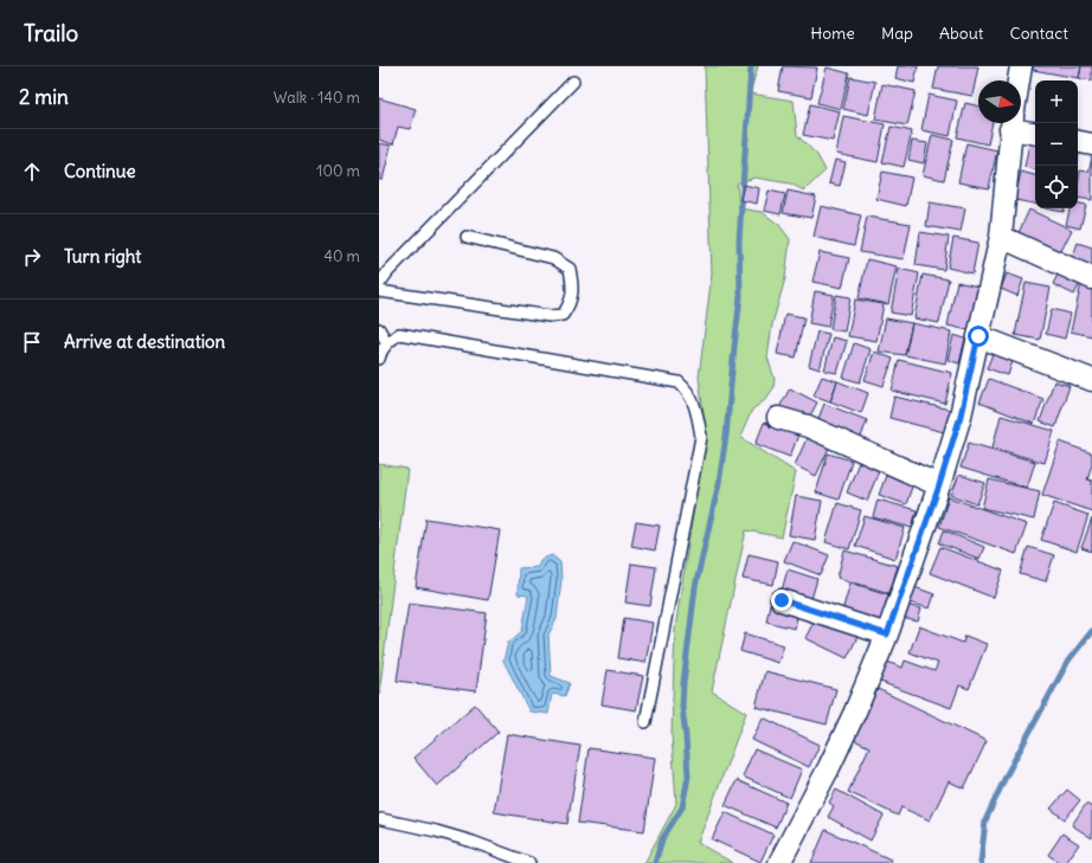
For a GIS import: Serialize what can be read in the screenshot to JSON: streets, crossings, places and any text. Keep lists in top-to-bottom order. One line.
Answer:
{"north":"right","page":{"header":"Trailo","nav":["Home","Map","About","Contact"],"heading":["2 min","Walk · 140 m"],"map_buttons":["+","−"],"list":[["Continue","100 m"],["Turn right","40 m"],"Arrive at destination"]}}
